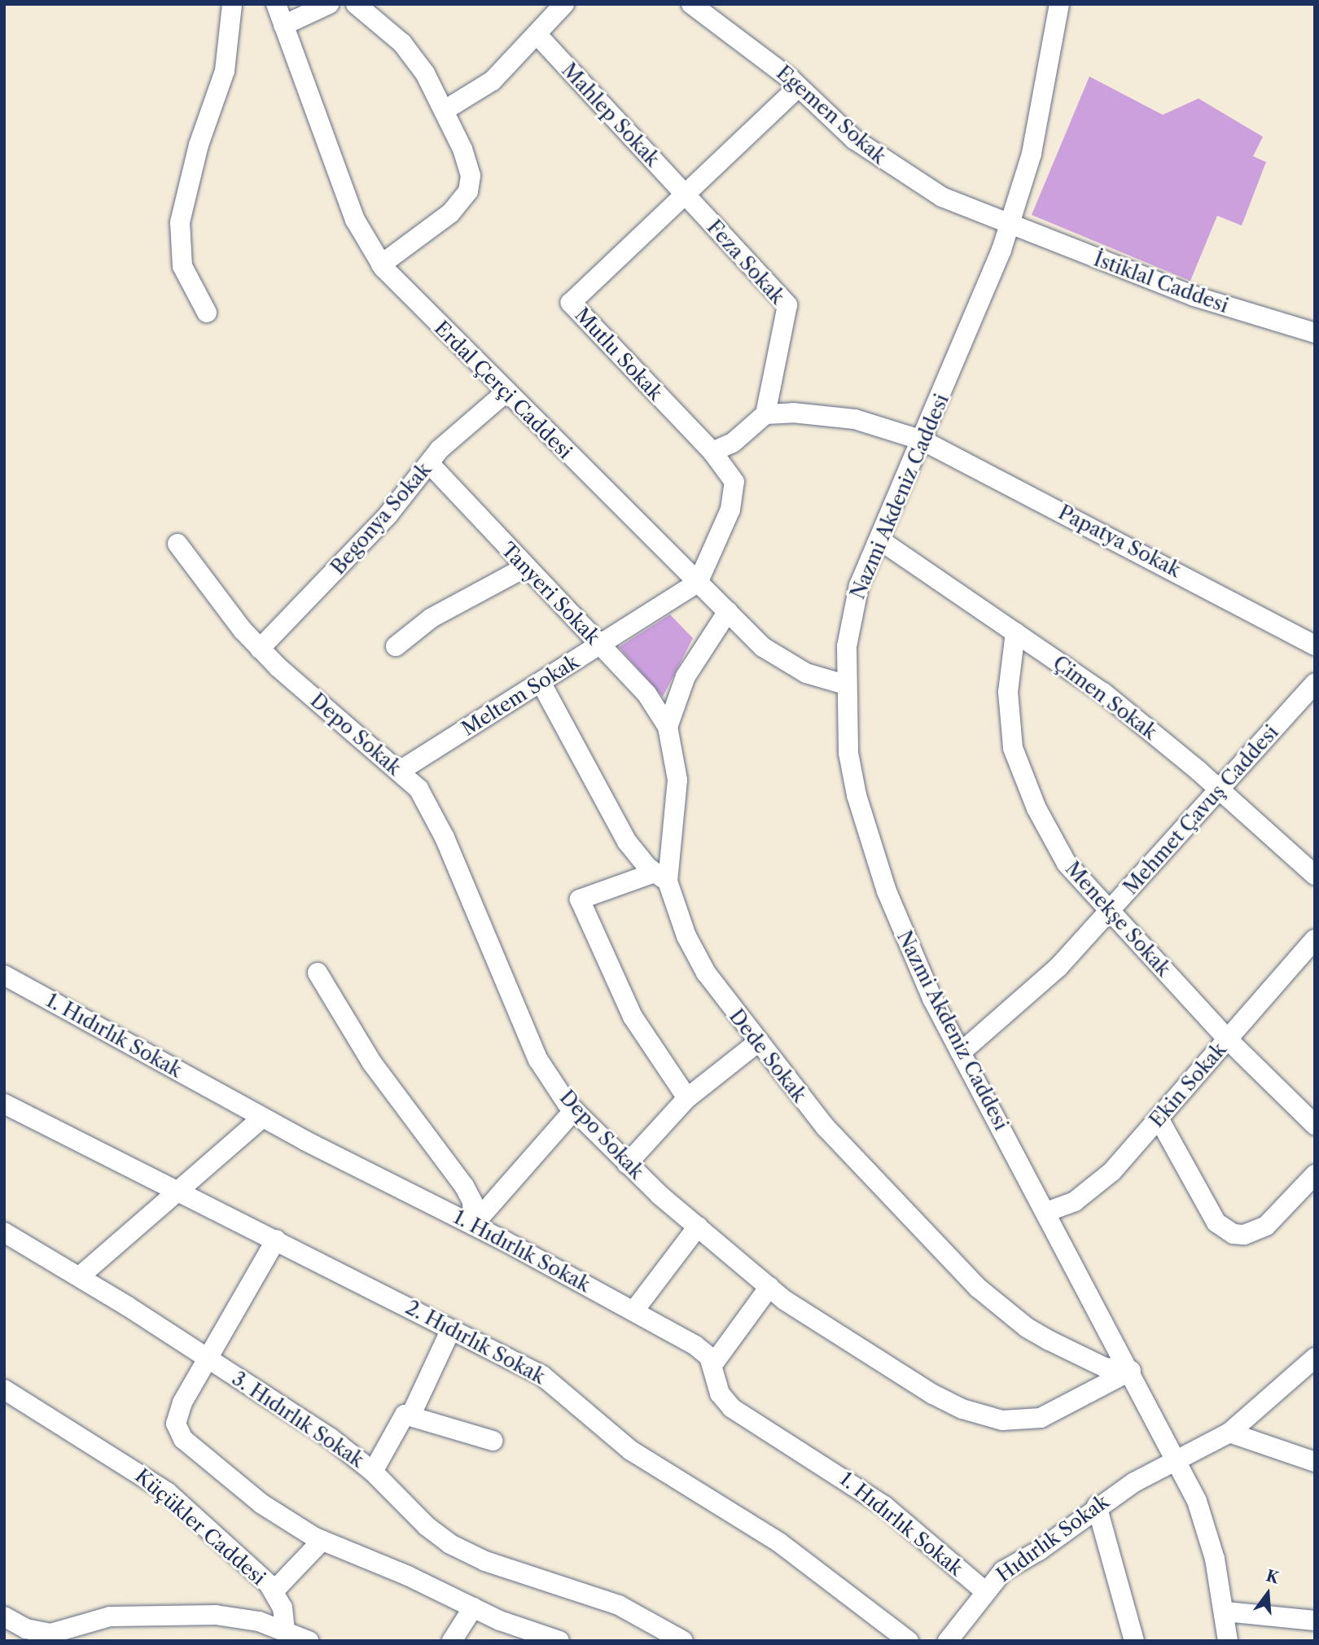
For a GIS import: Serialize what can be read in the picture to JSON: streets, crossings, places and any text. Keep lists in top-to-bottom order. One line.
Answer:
{"streets":{"street":["Mahlep Sokak","Egemen Sokak","Feza Sokak","İstiklal Caddesi","Mutlu Sokak","Erdal Çerçi Caddesi","Nazmi Akdeniz Caddesi","Begonya Sokak","Papatya Sokak","Tanyeri Sokak","Meltem Sokak","Çimen Sokak","Depo Sokak","Mehmet Çavuş Caddesi","Menekşe Sokak","1. Hıdırlık Sokak","Dede Sokak","Ekin Sokak","2. Hıdırlık Sokak","3. Hıdırlık Sokak","Küçükler Caddesi","Hıdırlık Sokak"]},"crossings":[["Mahlep Sokak","Feza Sokak"],["Mahlep Sokak","Mutlu Sokak"],["Egemen Sokak","İstiklal Caddesi"],["Egemen Sokak","Mutlu Sokak"],["Egemen Sokak","Nazmi Akdeniz Caddesi"],["Feza Sokak","Mutlu Sokak"],["İstiklal Caddesi","Nazmi Akdeniz Caddesi"],["Mutlu Sokak","Erdal Çerçi Caddesi"],["Mutlu Sokak","Meltem Sokak"],["Erdal Çerçi Caddesi","Nazmi Akdeniz Caddesi"],["Erdal Çerçi Caddesi","Begonya Sokak"],["Erdal Çerçi Caddesi","Meltem Sokak"],["Erdal Çerçi Caddesi","Dede Sokak"],["Nazmi Akdeniz Caddesi","Papatya Sokak"],["Nazmi Akdeniz Caddesi","Çimen Sokak"],["Nazmi Akdeniz Caddesi","Depo Sokak"],["Nazmi Akdeniz Caddesi","Mehmet Çavuş Caddesi"],["Nazmi Akdeniz Caddesi","Dede Sokak"],["Nazmi Akdeniz Caddesi","Ekin Sokak"],["Nazmi Akdeniz Caddesi","Hıdırlık Sokak"],["Begonya Sokak","Tanyeri Sokak"],["Begonya Sokak","Depo Sokak"],["Tanyeri Sokak","Meltem Sokak"],["Tanyeri Sokak","Dede Sokak"],["Meltem Sokak","Depo Sokak"],["Çimen Sokak","Mehmet Çavuş Caddesi"],["Çimen Sokak","Menekşe Sokak"],["Depo Sokak","Dede Sokak"],["Mehmet Çavuş Caddesi","Menekşe Sokak"],["Menekşe Sokak","Ekin Sokak"],["1. Hıdırlık Sokak","Hıdırlık Sokak"]],"north":"top"}
